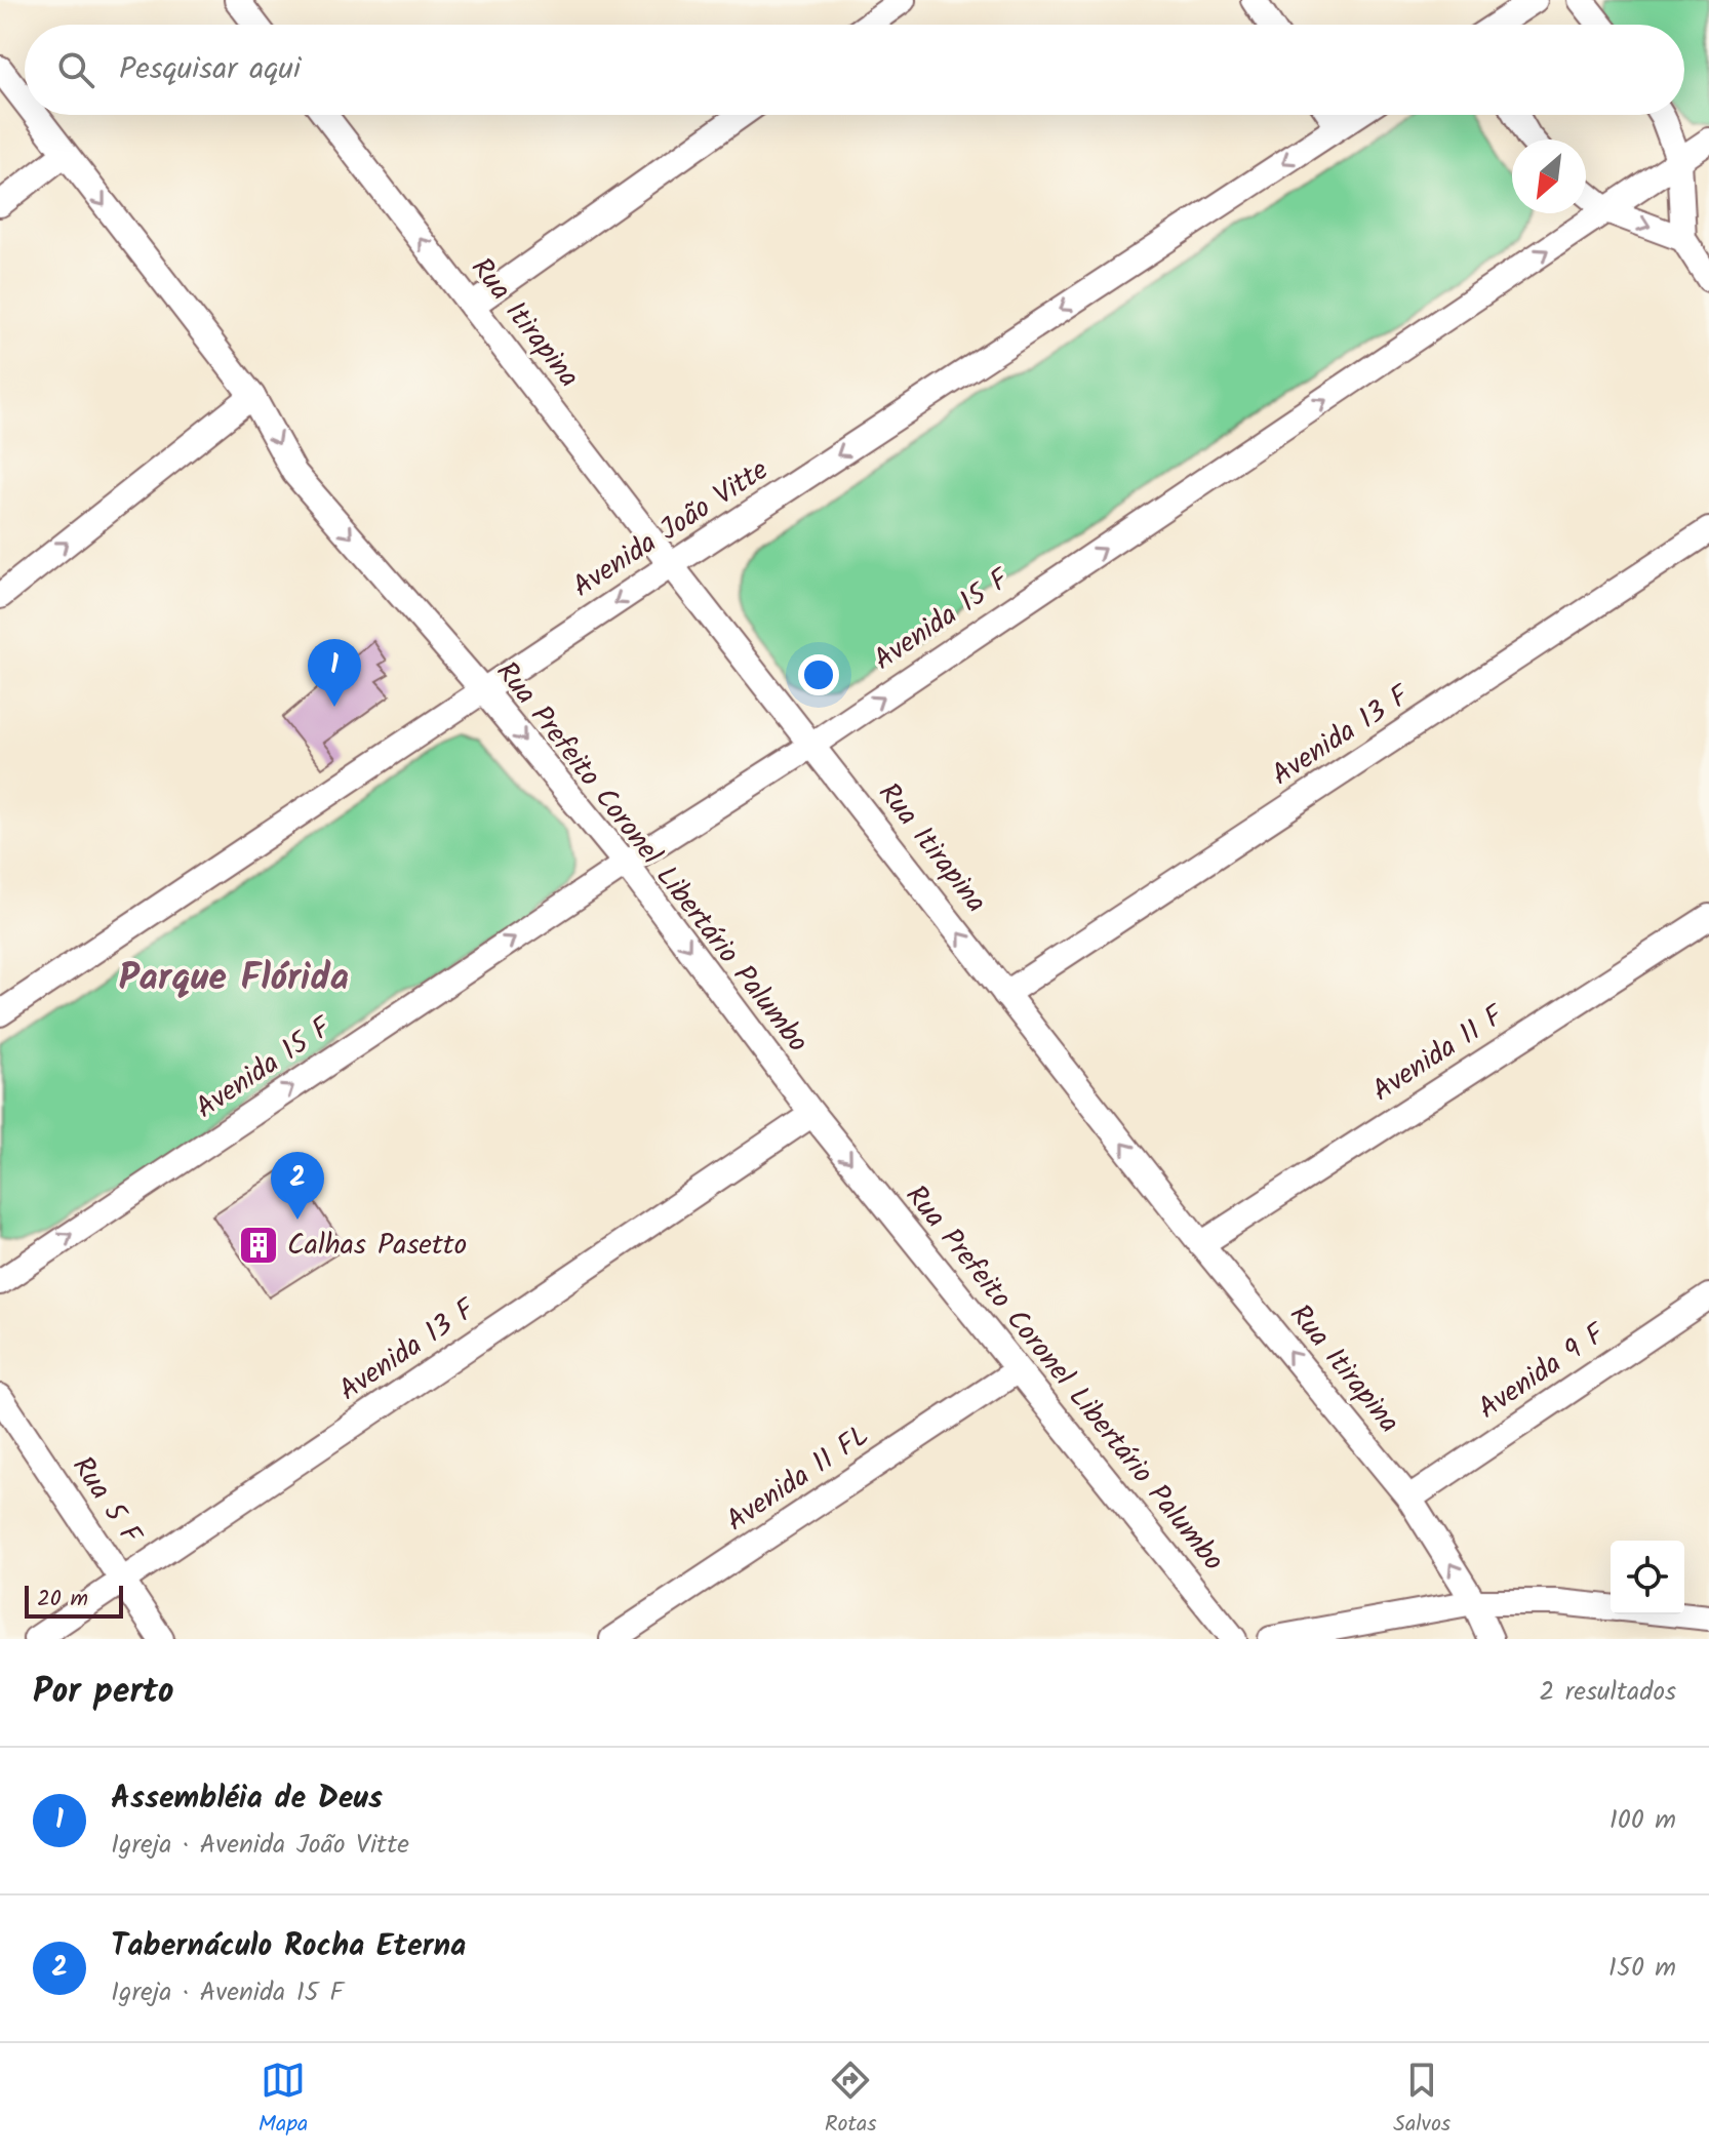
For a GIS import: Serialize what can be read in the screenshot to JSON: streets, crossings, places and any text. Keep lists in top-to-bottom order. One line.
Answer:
{"streets":{"street":["Rua Itirapina","Avenida João Vitte","Avenida 15 F","Avenida 13 F","Rua Prefeito Coronel Libertário Palumbo","Avenida 11 F","Avenida 9 F","Avenida 11 FL","Rua 5 F"]},"crossings":[["Rua Itirapina","Avenida João Vitte"],["Rua Itirapina","Avenida 15 F"],["Rua Itirapina","Avenida 13 F"],["Rua Itirapina","Avenida 11 F"],["Rua Itirapina","Avenida 9 F"],["Avenida João Vitte","Rua Prefeito Coronel Libertário Palumbo"],["Avenida 15 F","Rua Prefeito Coronel Libertário Palumbo"],["Avenida 13 F","Rua Prefeito Coronel Libertário Palumbo"],["Avenida 13 F","Rua 5 F"],["Rua Prefeito Coronel Libertário Palumbo","Avenida 11 FL"]],"one_way":["Rua Itirapina","Avenida João Vitte","Avenida 15 F","Rua Prefeito Coronel Libertário Palumbo"],"districts":["Parque Flórida"],"places":{"building":["Calhas Pasetto"]},"scale_bar":"20 m","north":"bottom left","page":{"search":"Pesquisar aqui","pins":["1","2"],"scale":"20 m","heading":["Por perto","2 resultados"],"list":[{"mark":"1","name":"Assembléia de Deus","note":"Igreja · Avenida João Vitte","value":"100 m"},{"mark":"2","name":"Tabernáculo Rocha Eterna","note":"Igreja · Avenida 15 F","value":"150 m"}],"nav":["Mapa","Rotas","Salvos"]}}
